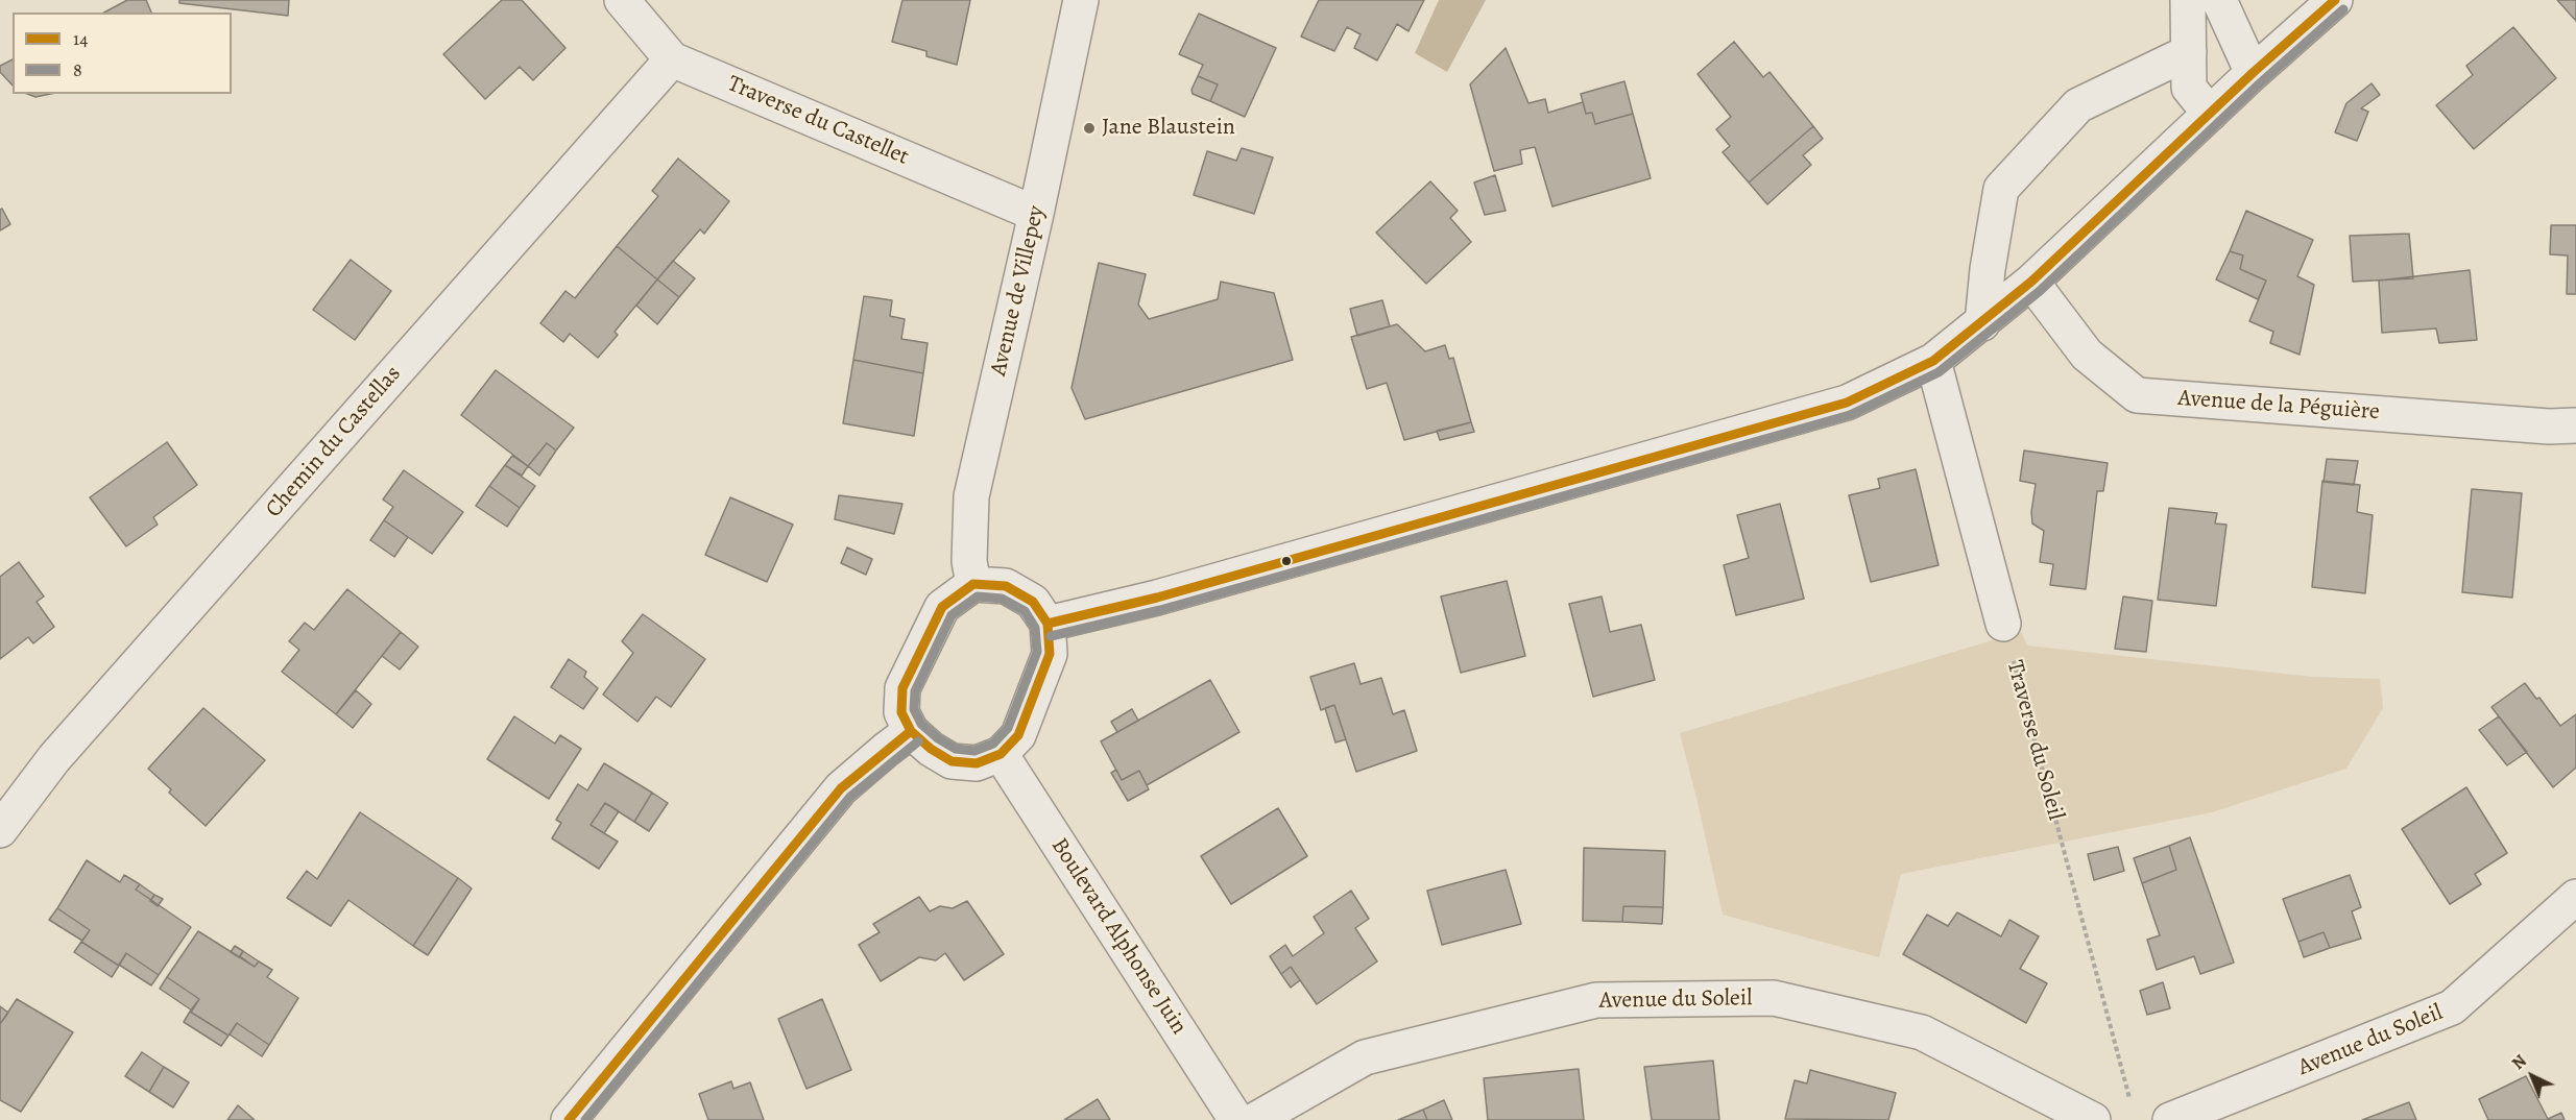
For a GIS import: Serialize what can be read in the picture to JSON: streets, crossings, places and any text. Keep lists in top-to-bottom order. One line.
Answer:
{"streets":{"street":["Traverse du Castellet","Avenue de Villepey","Avenue de la Péguière","Chemin du Castellas","Boulevard Alphonse Juin","Avenue du Soleil"],"path":["Traverse du Soleil"]},"crossings":[["Traverse du Castellet","Avenue de Villepey"],["Traverse du Castellet","Chemin du Castellas"],["Avenue de Villepey","Boulevard Alphonse Juin"]],"places":["Jane Blaustein"],"lines":["transit line 14","transit line 8"],"legend":["14","8"],"north":"top left"}
